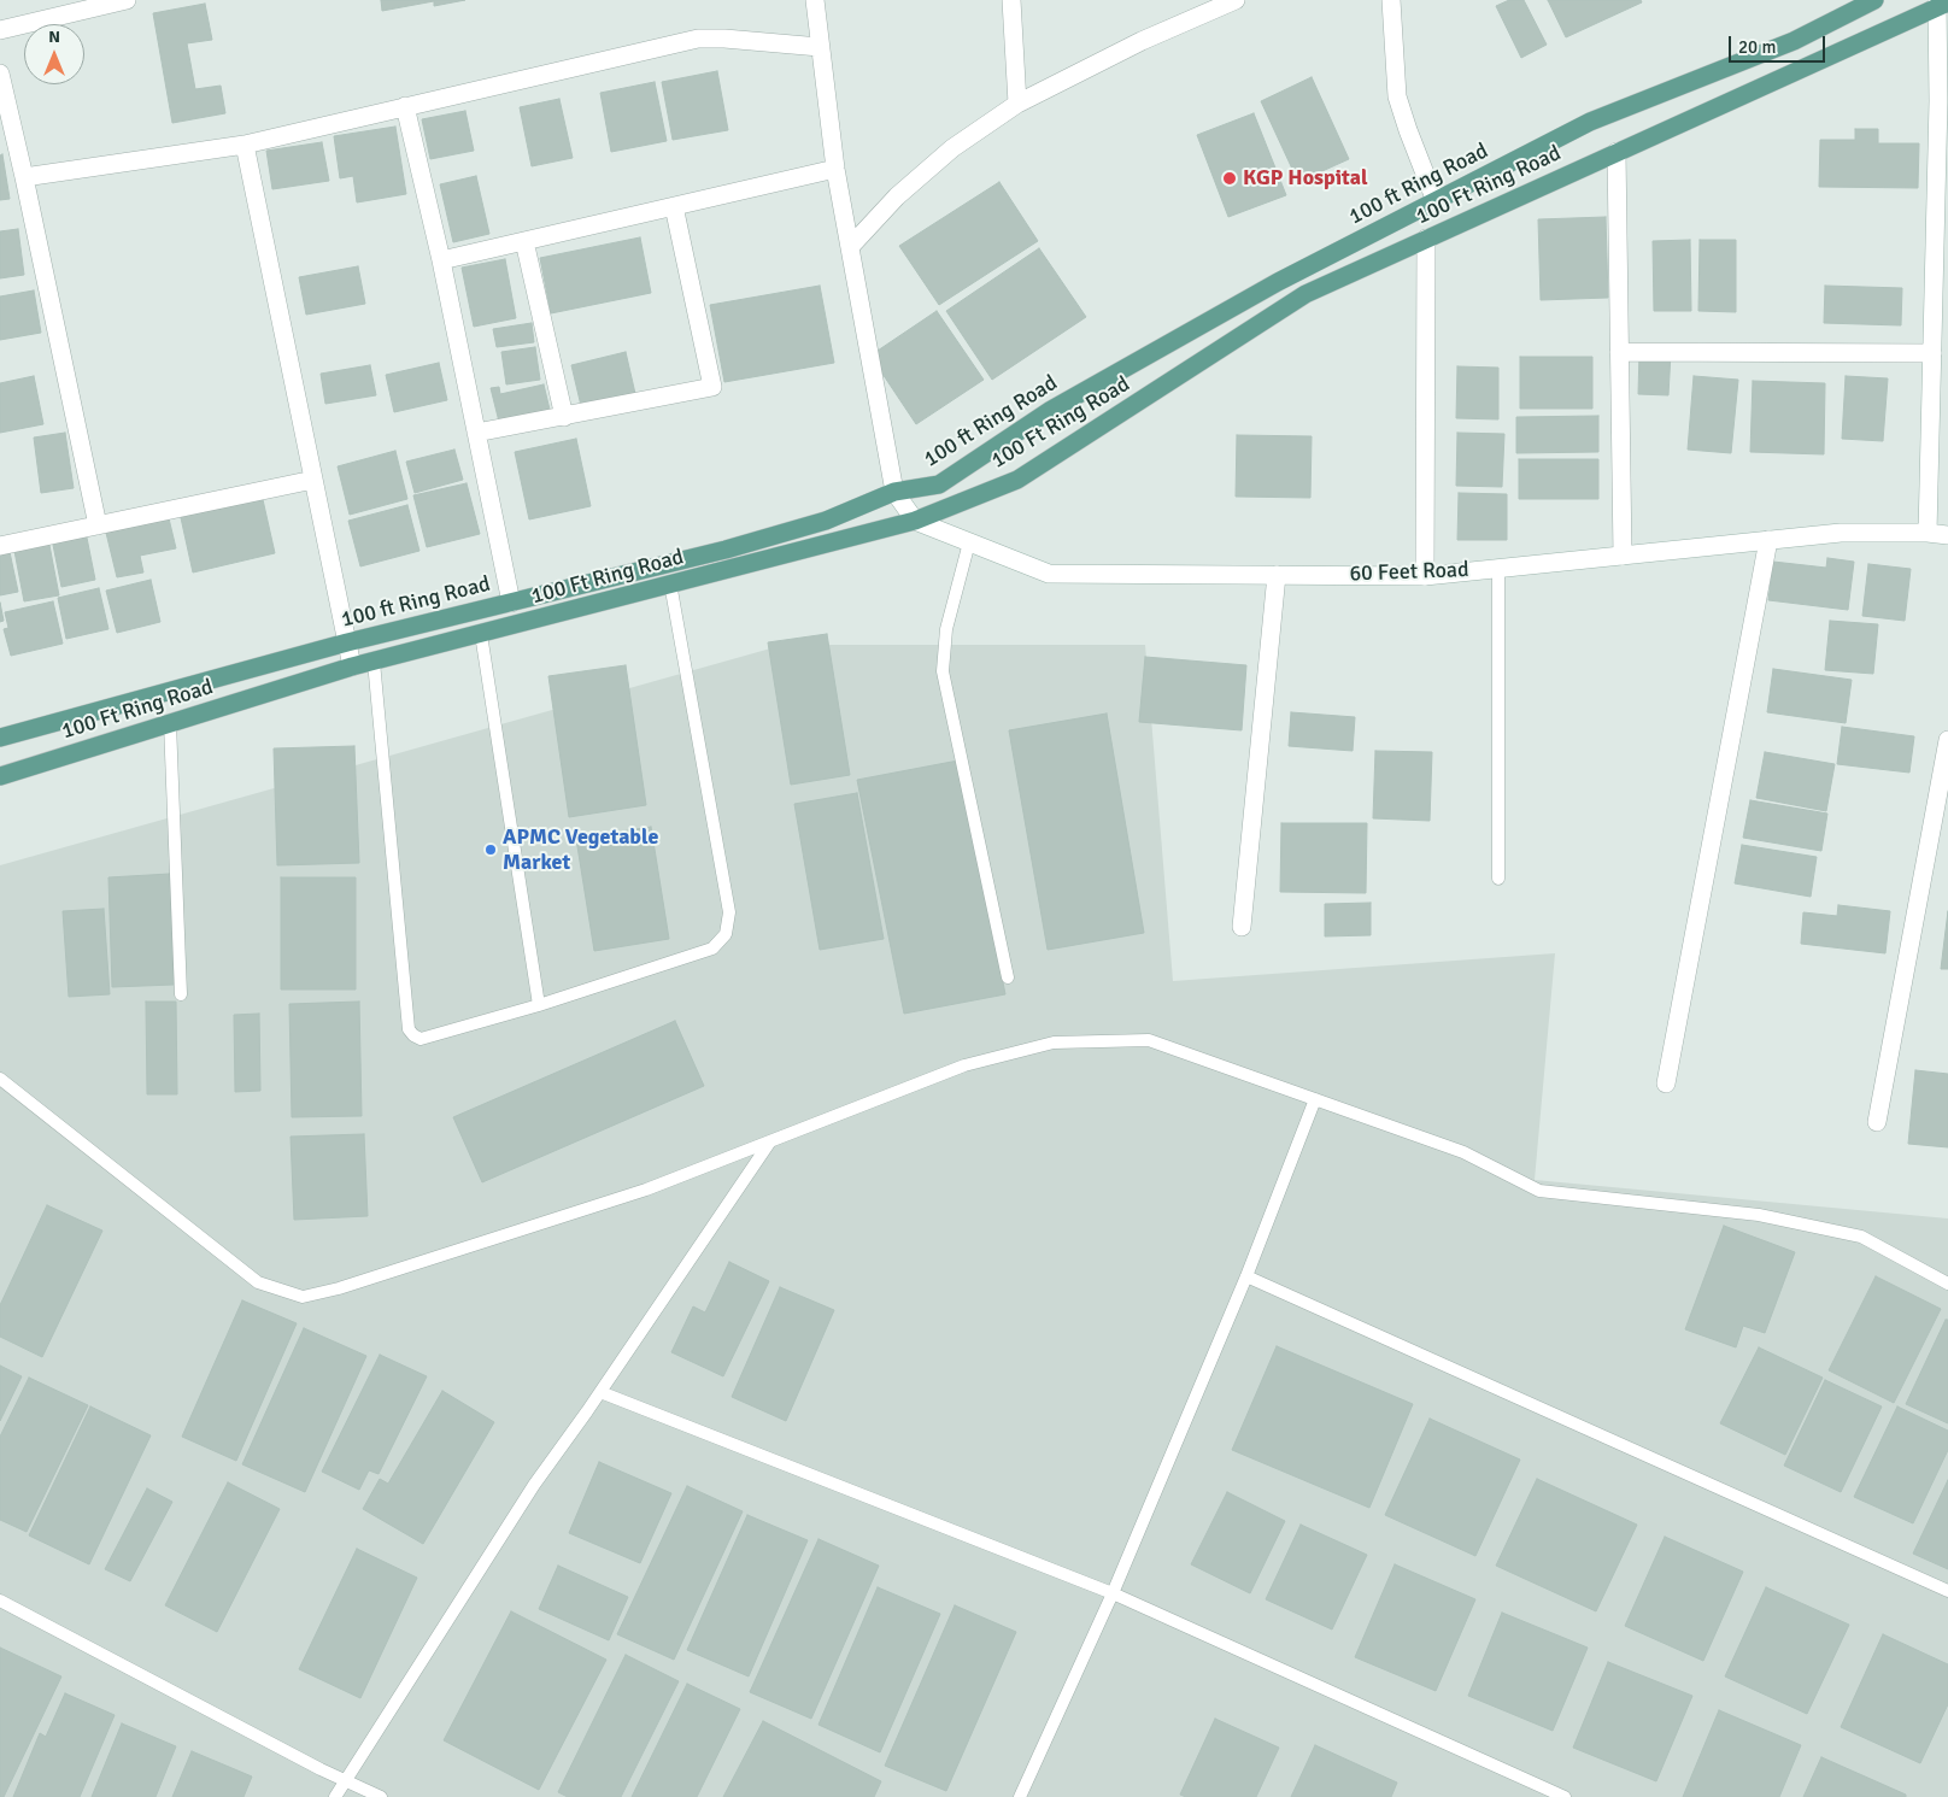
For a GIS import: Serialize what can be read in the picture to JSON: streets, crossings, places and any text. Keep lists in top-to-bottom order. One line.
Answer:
{"streets":{"main road":["100 ft Ring Road","100 Ft Ring Road"],"street":["60 Feet Road"]},"crossings":[["100 Ft Ring Road","60 Feet Road"]],"places":["KGP Hospital","APMC Vegetable Market"],"scale_bar":"20 m","north":"top"}
